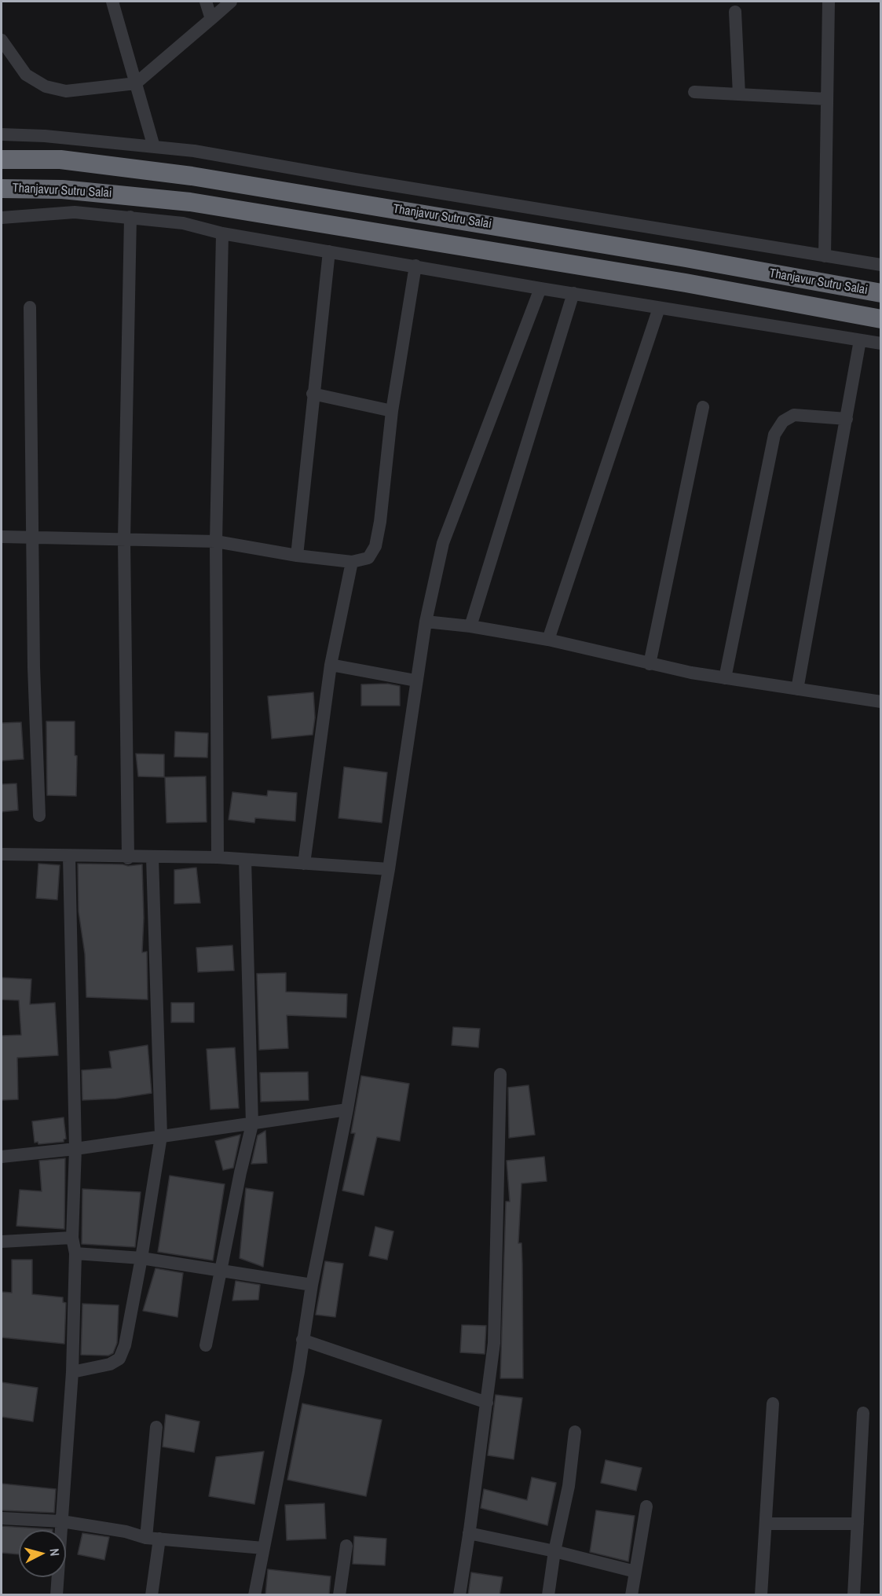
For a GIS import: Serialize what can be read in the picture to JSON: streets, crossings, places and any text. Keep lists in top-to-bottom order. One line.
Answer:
{"streets":{"highway":["Thanjavur Sutru Salai"]},"north":"right"}
